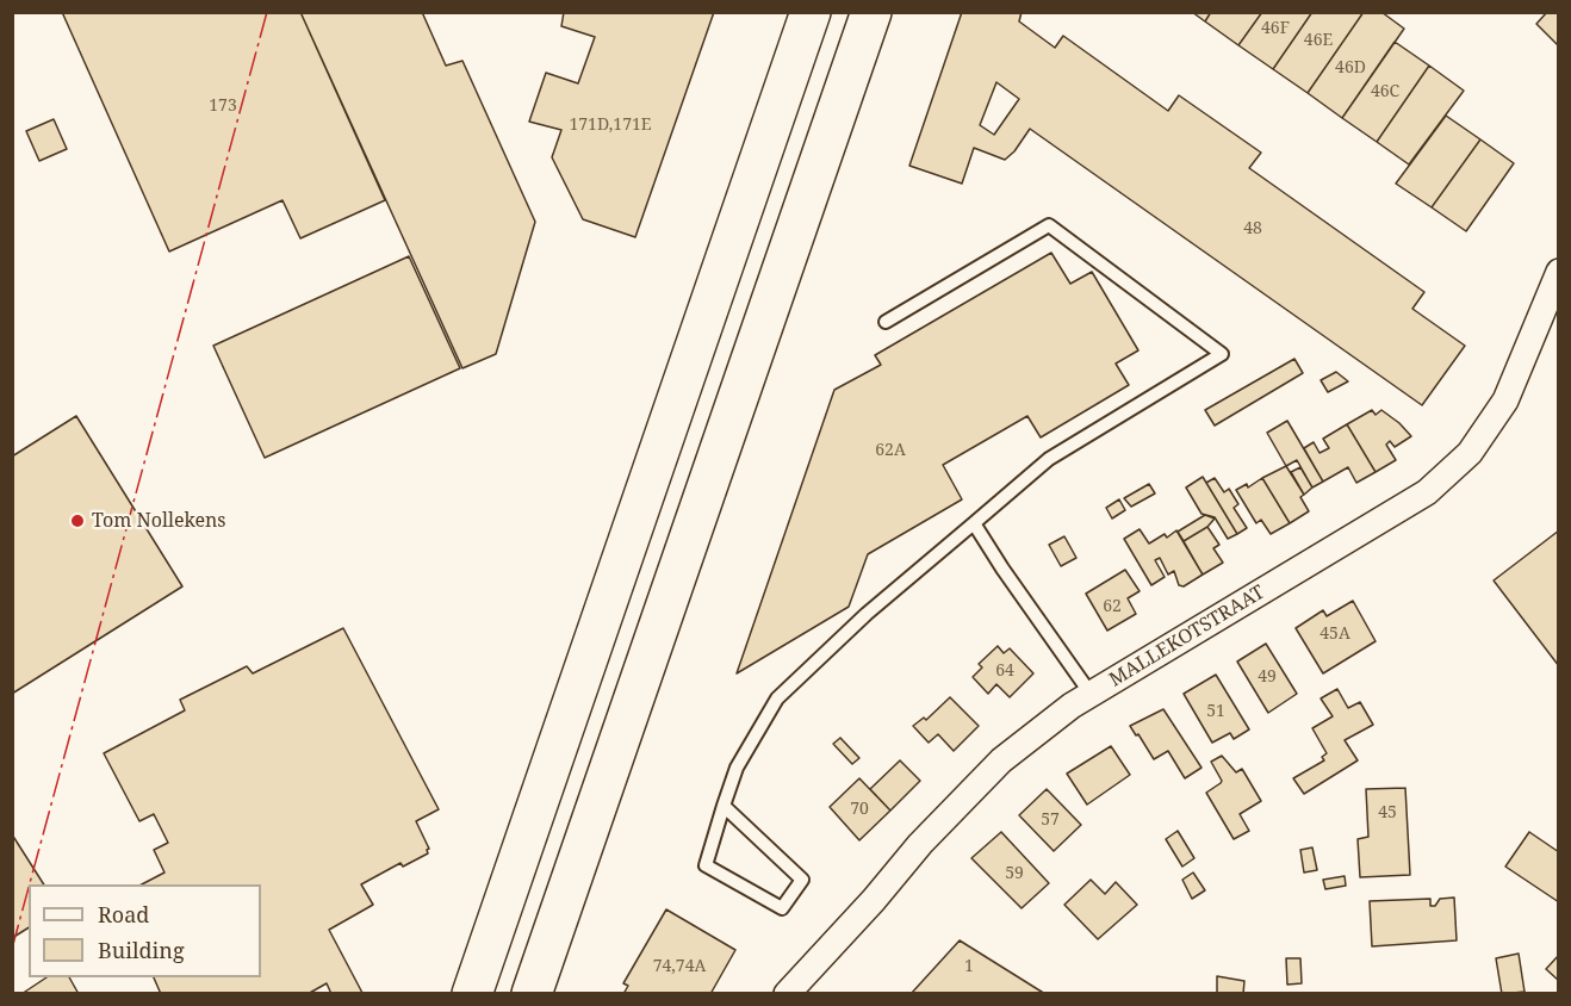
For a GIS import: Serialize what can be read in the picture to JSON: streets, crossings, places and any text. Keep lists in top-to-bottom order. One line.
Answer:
{"streets":{"street":["MALLEKOTSTRAAT"]},"places":["Tom Nollekens"],"house_numbers":["46F","46E","46D","46C","173","171D,171E","48","62A","62","45A","64","49","51","70","45","57","59","74,74A","1"],"legend":["Road","Building"]}
